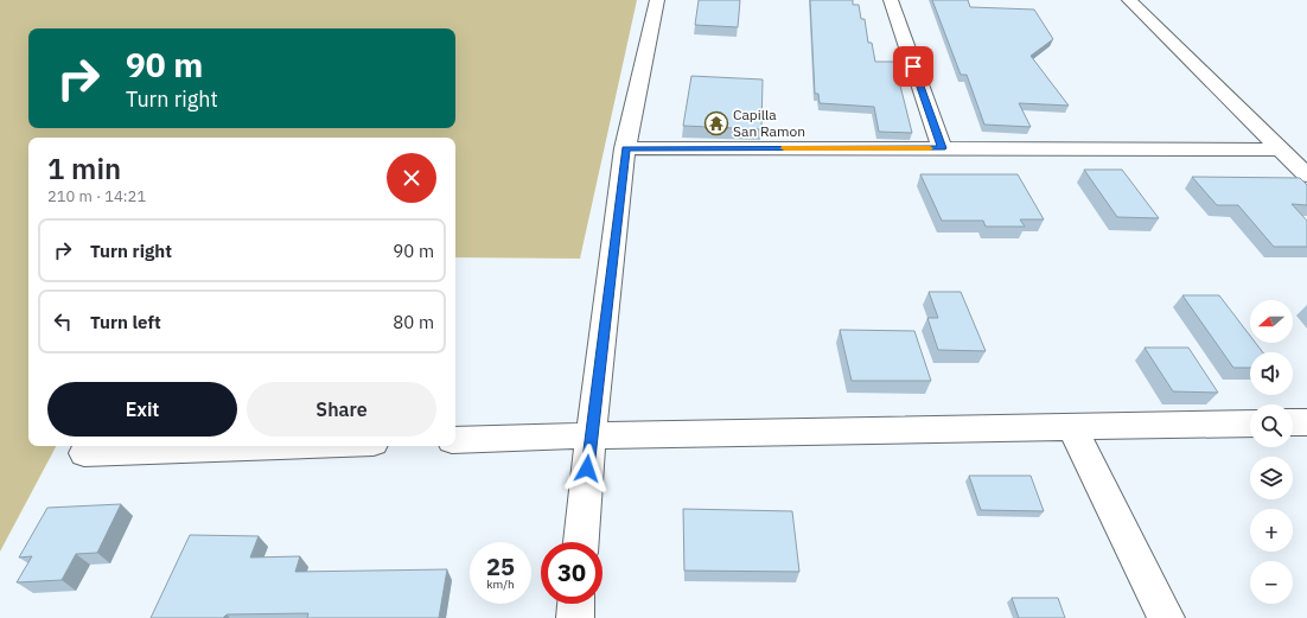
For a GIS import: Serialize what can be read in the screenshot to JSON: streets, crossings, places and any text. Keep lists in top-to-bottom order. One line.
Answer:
{"places":{"temple":["Capilla San Ramon"]},"north":"left","page":{"turn":["90 m","Turn right"],"heading":["1 min","210 m · 14:21"],"list":[{"name":"Turn right","value":"90 m"},{"name":"Turn left","value":"80 m"}],"map_buttons":["+","−"],"buttons":["Exit","Share"],"speed":"25 km/h","limit":"30"}}
